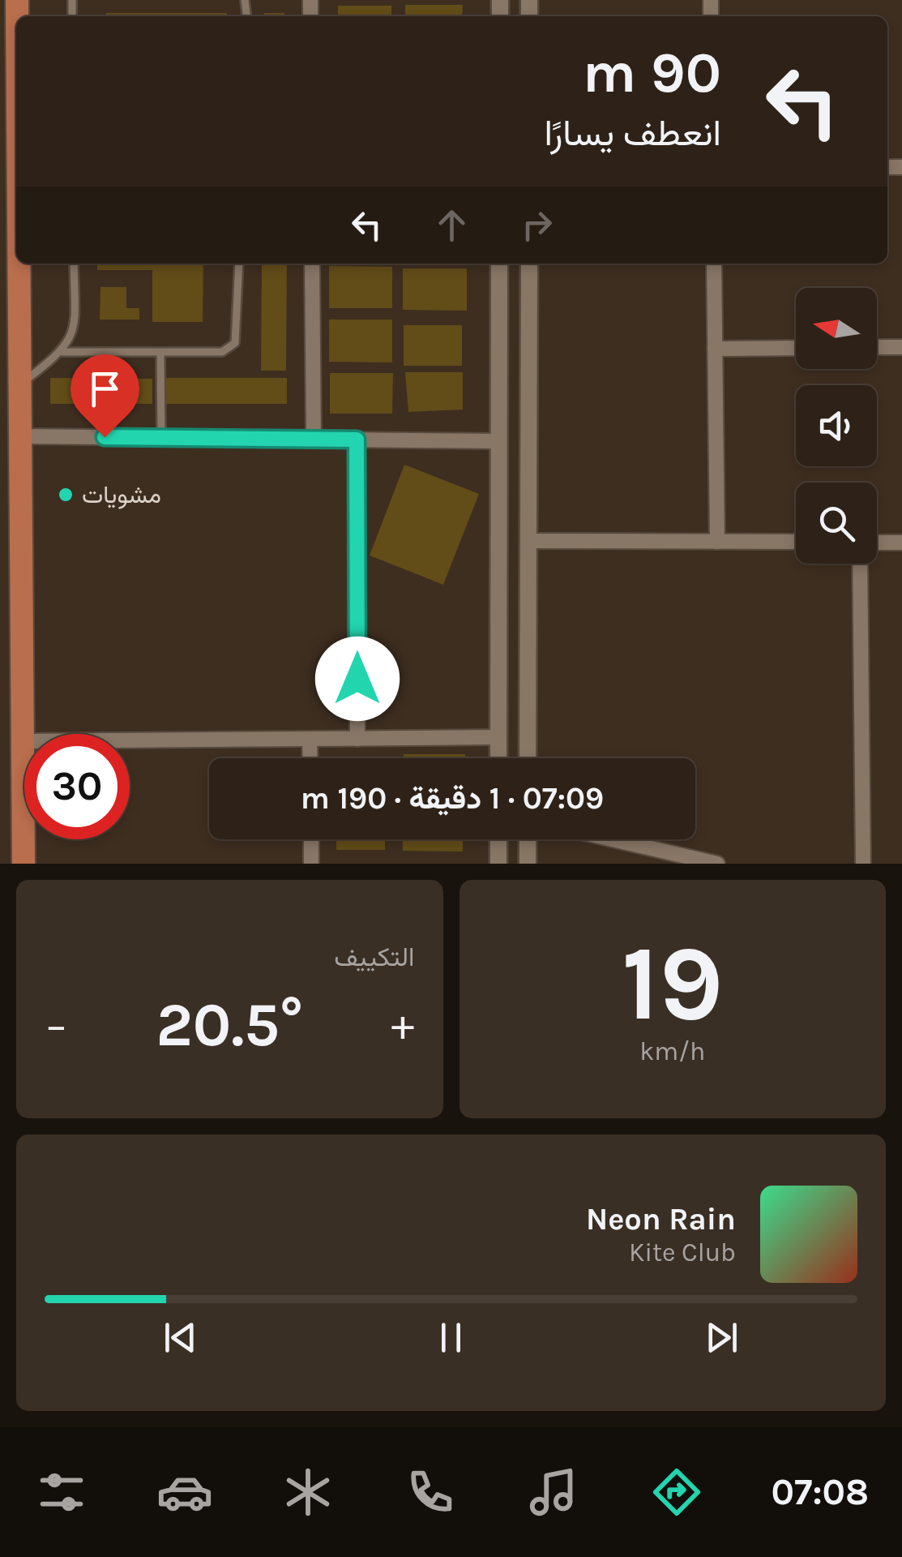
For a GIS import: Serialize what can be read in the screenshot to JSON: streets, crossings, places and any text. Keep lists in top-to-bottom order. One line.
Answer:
{"places":["مشويات"],"north":"left","page":{"turn":["90 m","انعطف يسارًا"],"limit":"30","trip":"07:09 · 1 دقيقة · 190 m","tile":[["19","km/h"],"التكييف"],"heat":["−","20.5°","+"],"song":["Neon Rain","Kite Club"],"tabs":"07:08"}}
